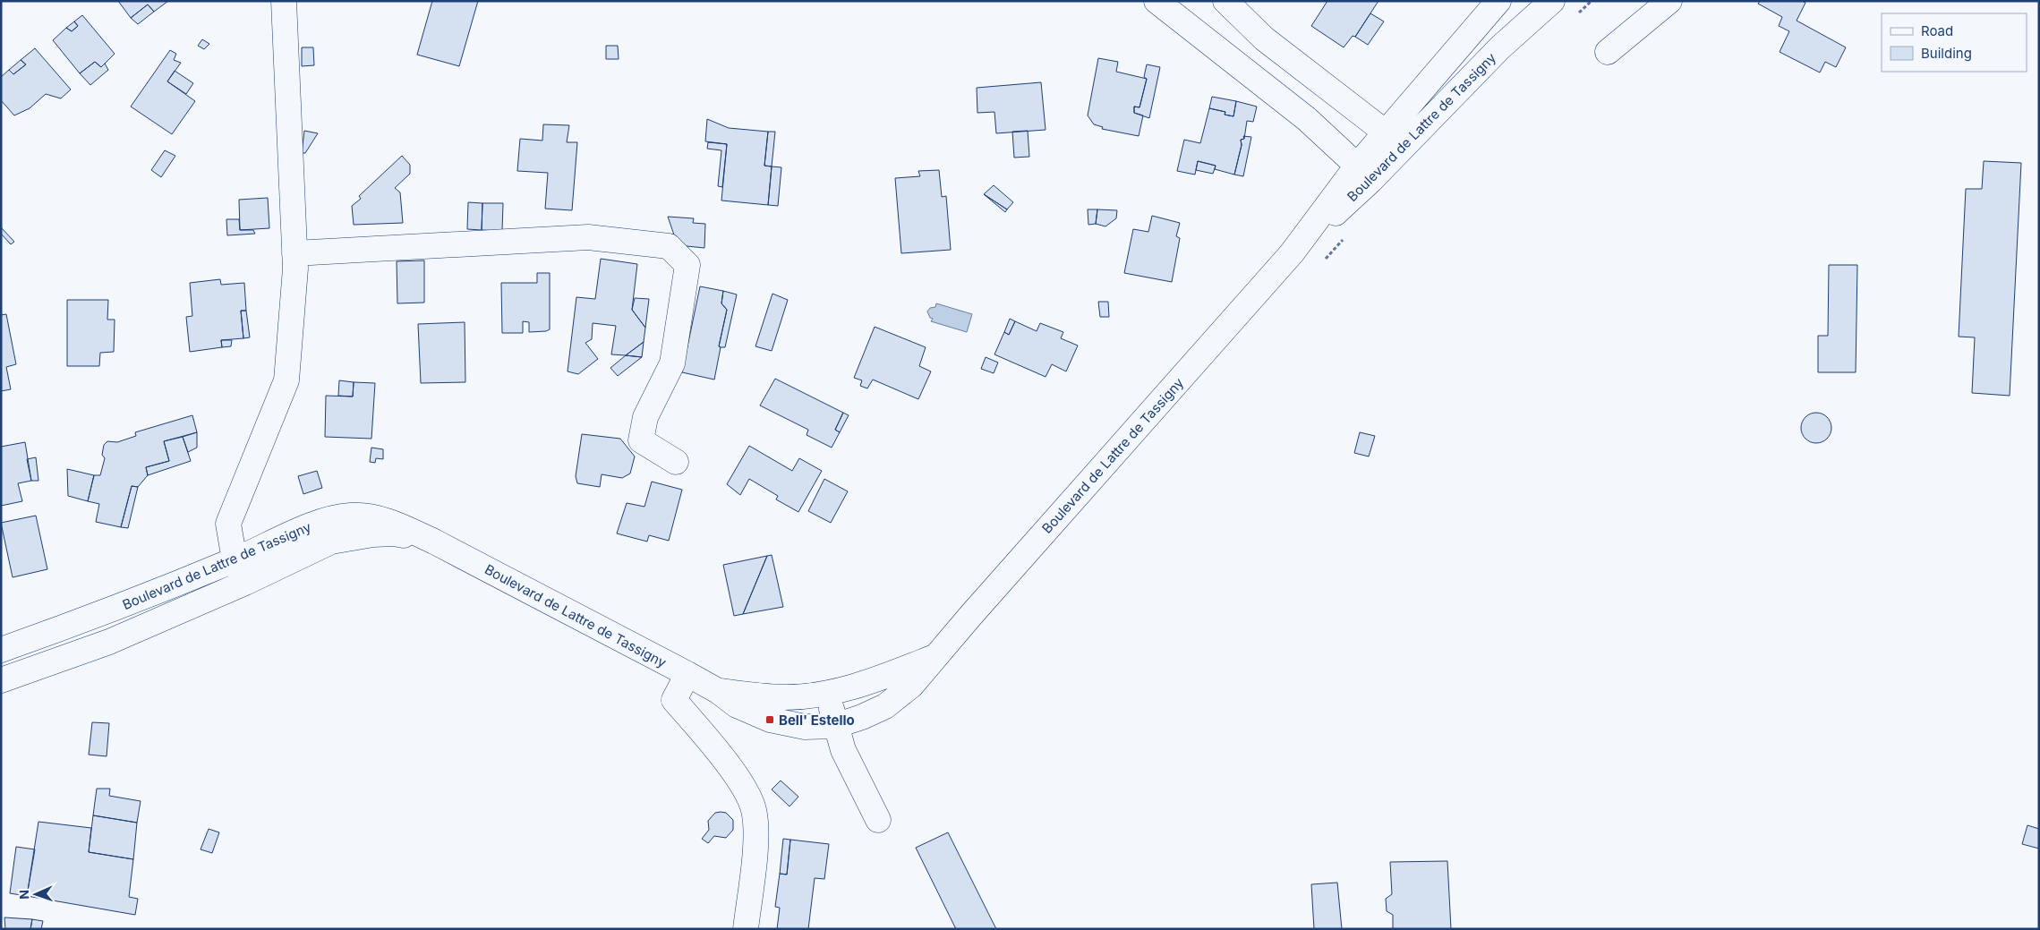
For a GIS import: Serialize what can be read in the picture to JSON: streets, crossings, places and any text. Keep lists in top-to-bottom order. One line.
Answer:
{"streets":{"street":["Boulevard de Lattre de Tassigny"]},"places":{"transit":["Bell' Estello"]},"legend":["Road","Building"],"north":"left"}
